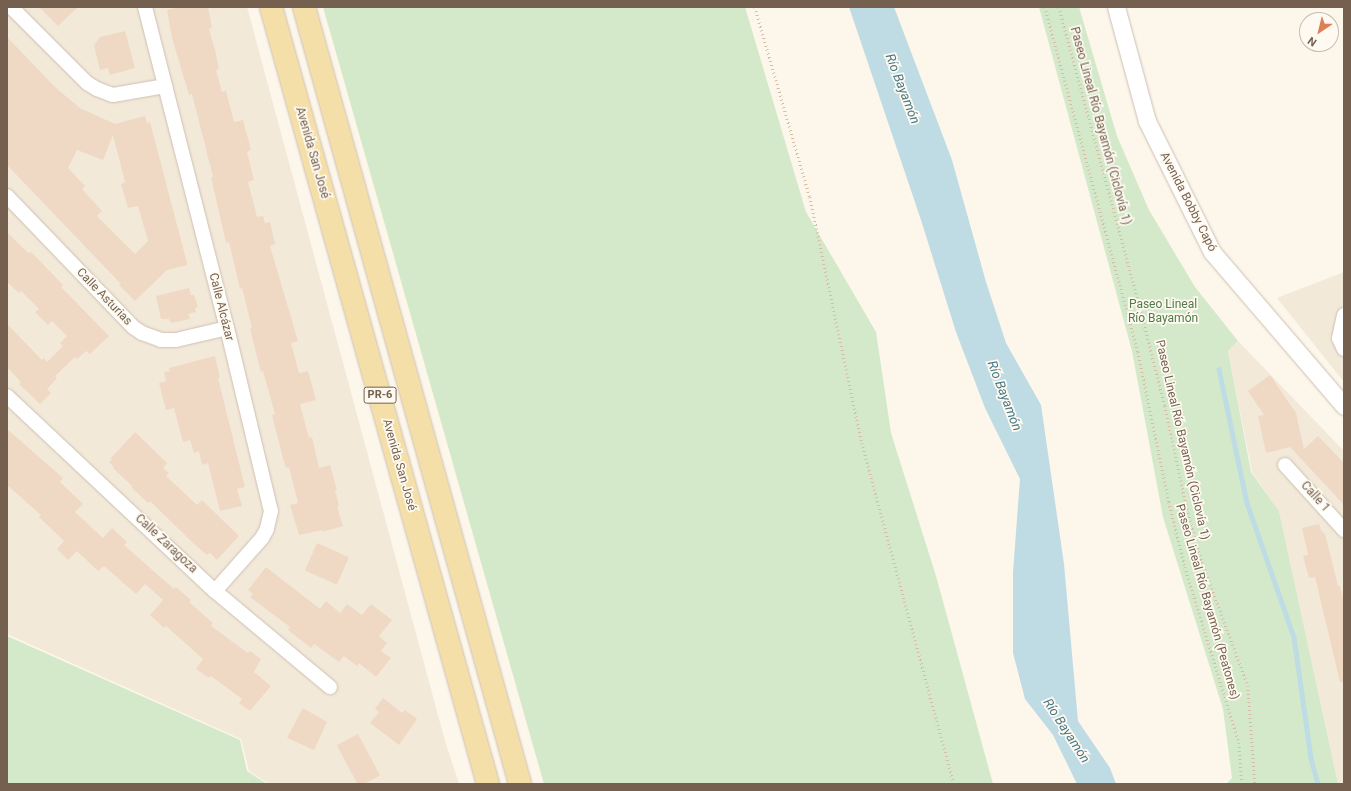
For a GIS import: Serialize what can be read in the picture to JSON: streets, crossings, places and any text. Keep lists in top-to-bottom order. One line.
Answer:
{"streets":{"main road":["Avenida San José","PR-6"],"street":["Avenida Bobby Capó","Calle Asturias","Calle Alcázar","Calle 1","Calle Zaragoza"],"path":["Paseo Lineal Río Bayamón (Ciclovía 1)","Paseo Lineal Río Bayamón (Peatones)"]},"crossings":[["Calle Asturias","Calle Alcázar"],["Calle Alcázar","Calle Zaragoza"]],"water":["Río Bayamón"],"parks":["Paseo Lineal Río Bayamón"],"north":"bottom left"}
